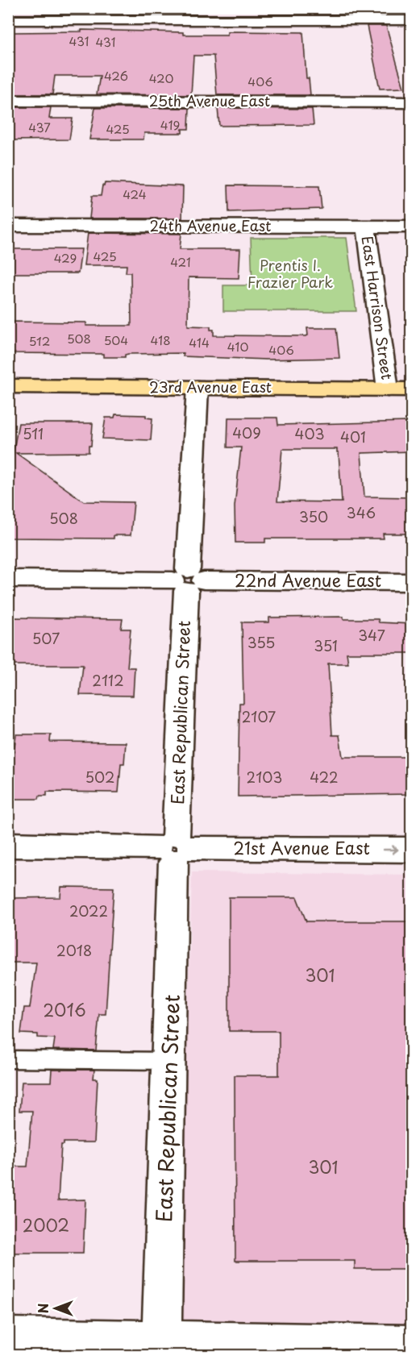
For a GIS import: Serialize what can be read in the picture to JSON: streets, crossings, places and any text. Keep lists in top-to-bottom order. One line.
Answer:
{"streets":{"main road":["23rd Avenue East"],"street":["25th Avenue East","24th Avenue East","East Harrison Street","22nd Avenue East","East Republican Street","21st Avenue East"]},"crossings":[["24th Avenue East","East Harrison Street"],["East Harrison Street","23rd Avenue East"],["23rd Avenue East","East Republican Street"],["22nd Avenue East","East Republican Street"],["East Republican Street","21st Avenue East"]],"one_way":["21st Avenue East"],"parks":["Prentis I. Frazier Park"],"house_numbers":["431","431","426","420","406","419","437","425","424","425","429","421","508","504","418","512","414","410","406","409","511","403","401","346","350","508","347","507","355","351","2112","2107","502","2103","422","2022","2018","301","2016","301","2002"],"north":"left"}
